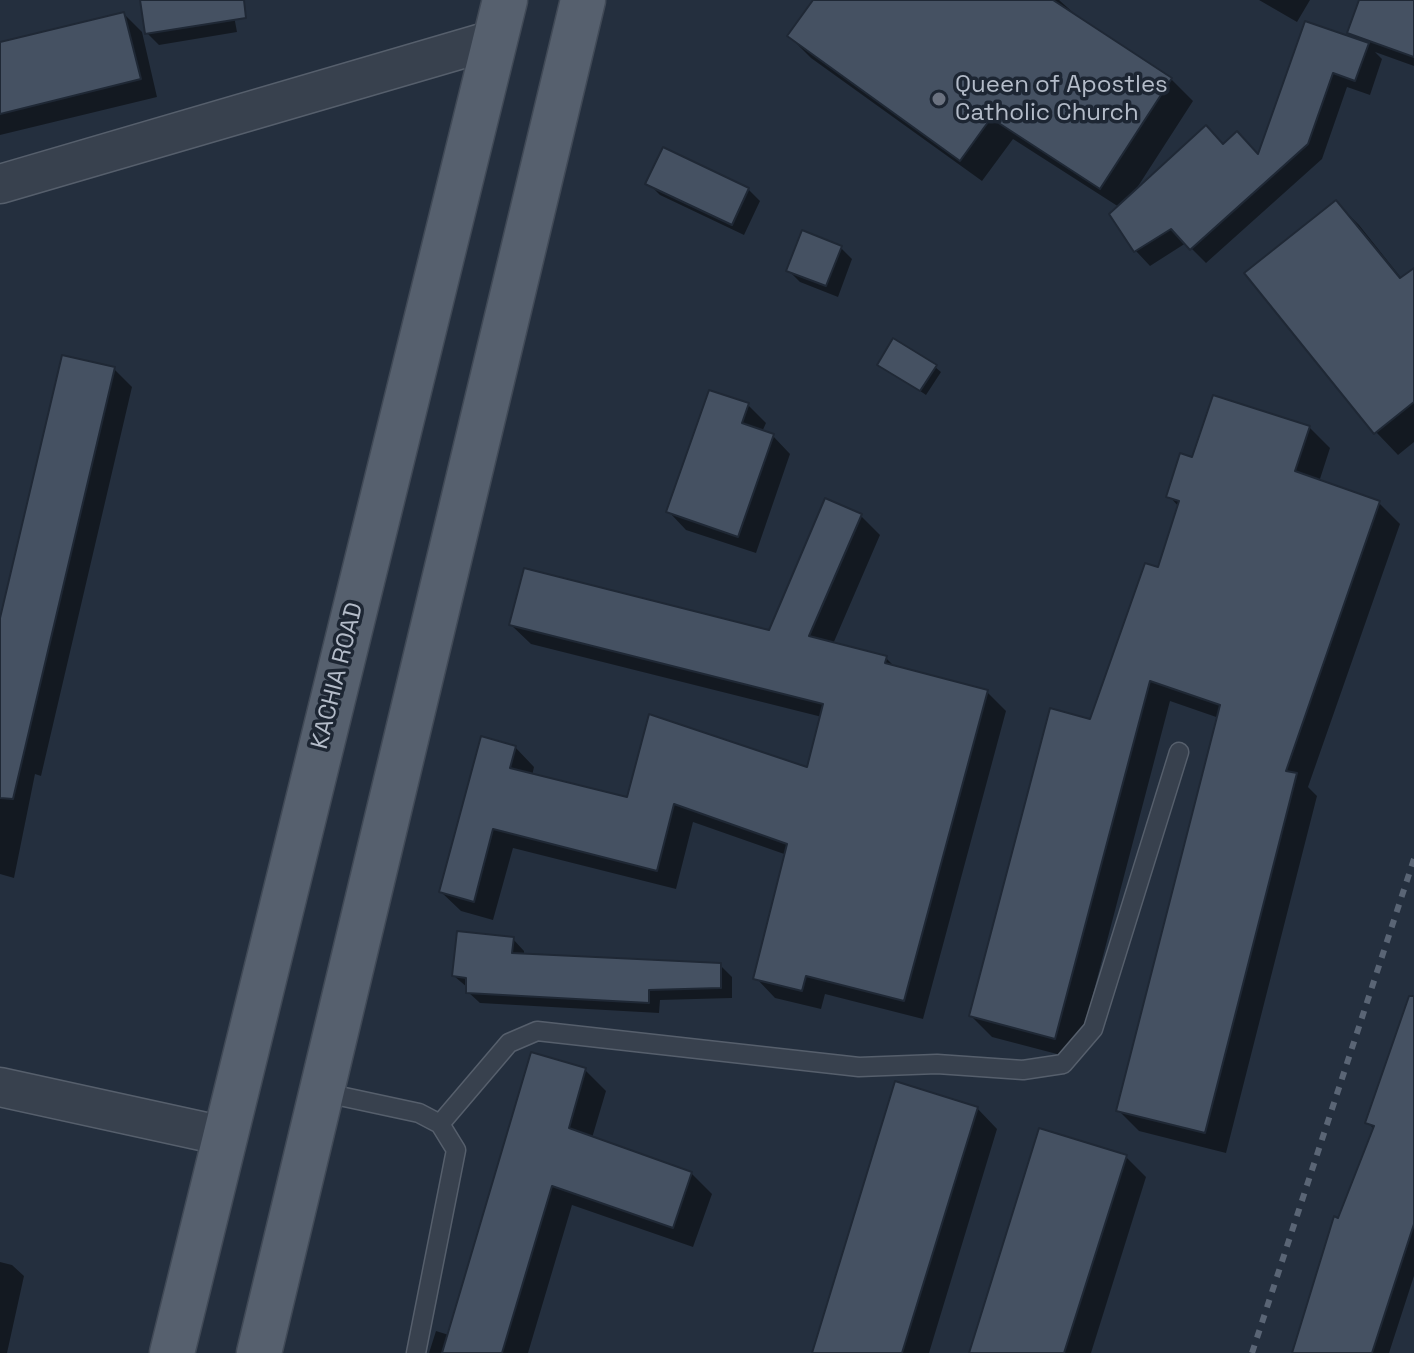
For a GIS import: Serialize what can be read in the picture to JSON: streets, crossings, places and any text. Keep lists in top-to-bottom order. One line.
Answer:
{"streets":{"main road":["KACHIA ROAD"]},"places":["Queen of Apostles Catholic Church"]}
